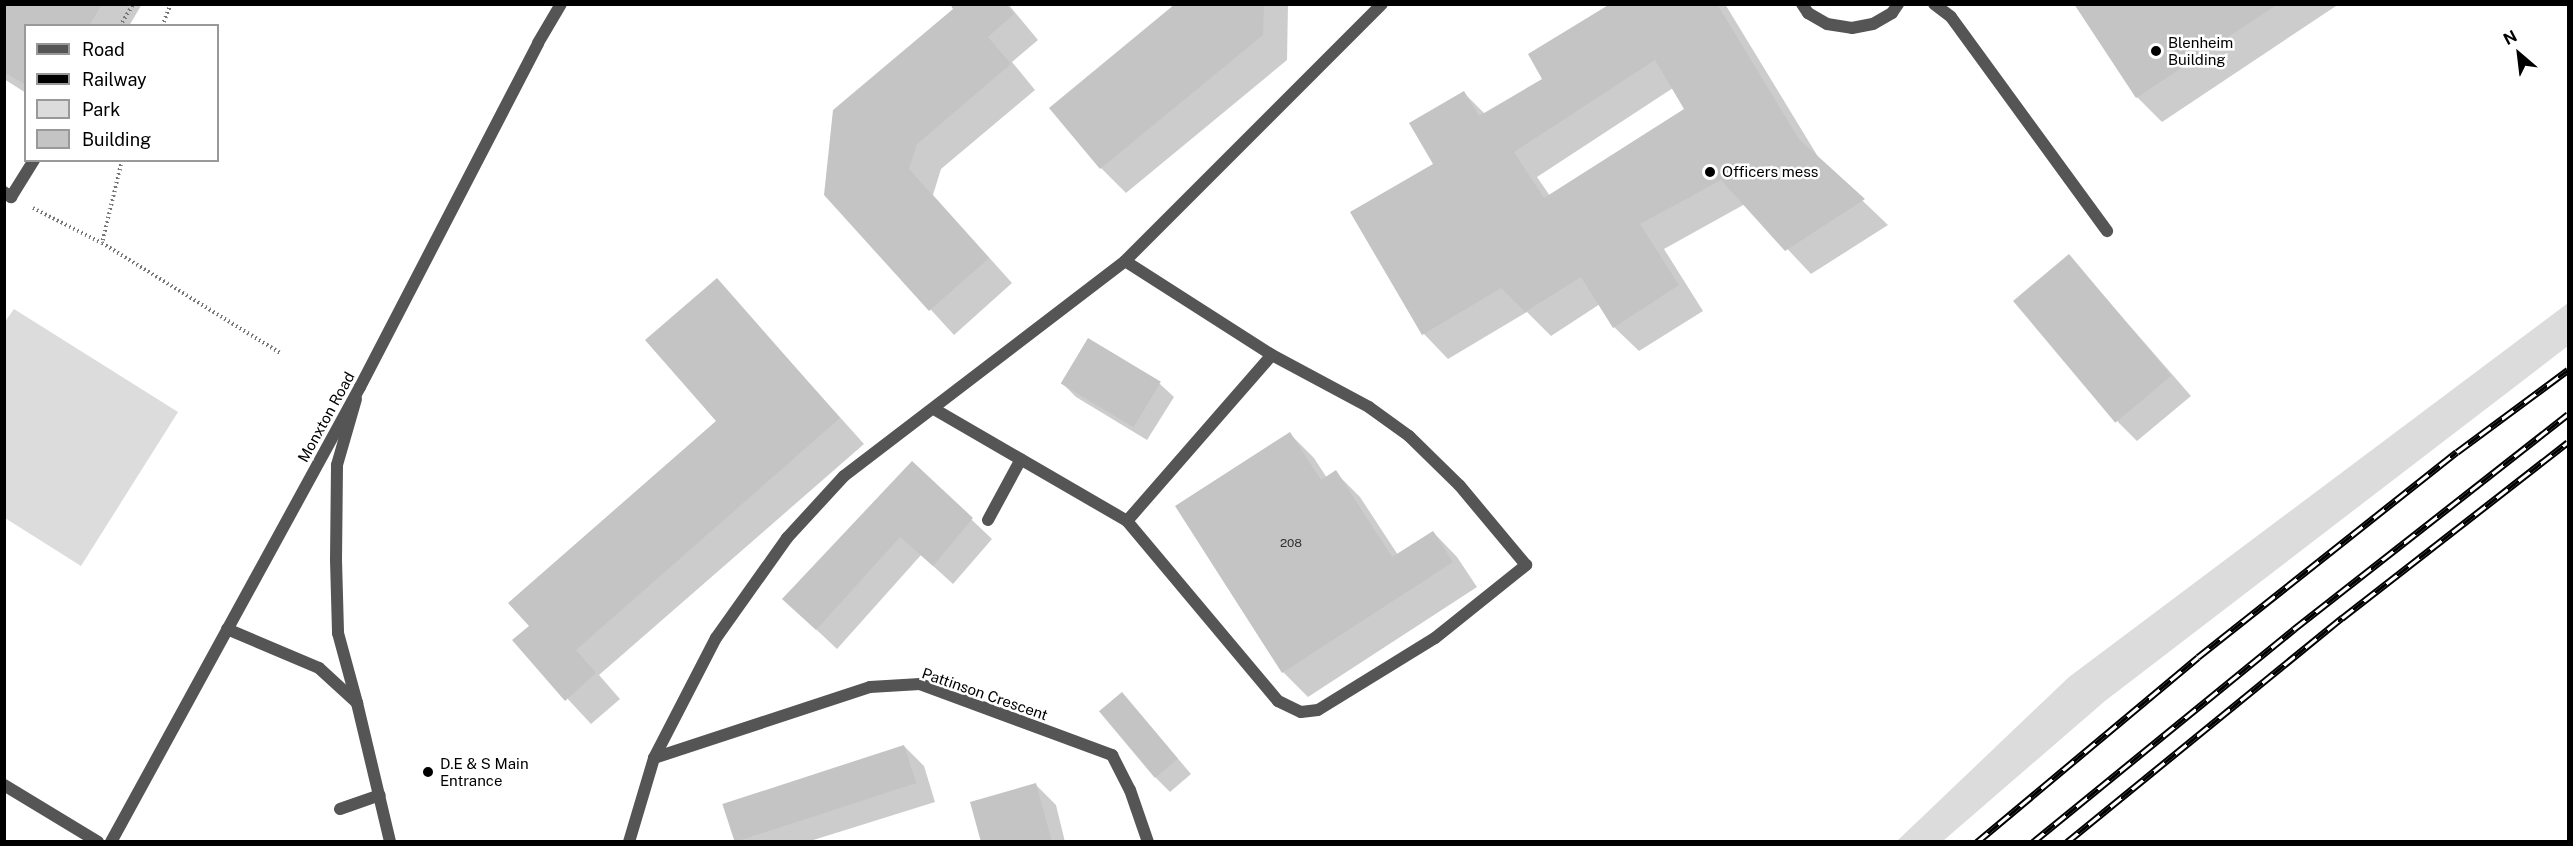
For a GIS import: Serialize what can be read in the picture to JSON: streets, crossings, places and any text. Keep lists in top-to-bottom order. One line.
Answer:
{"streets":{"street":["Monxton Road","Pattinson Crescent"]},"places":["Blenheim Building","Officers mess","D.E & S Main Entrance"],"house_numbers":["208"],"legend":["Road","Railway","Park","Building"],"north":"top left"}
